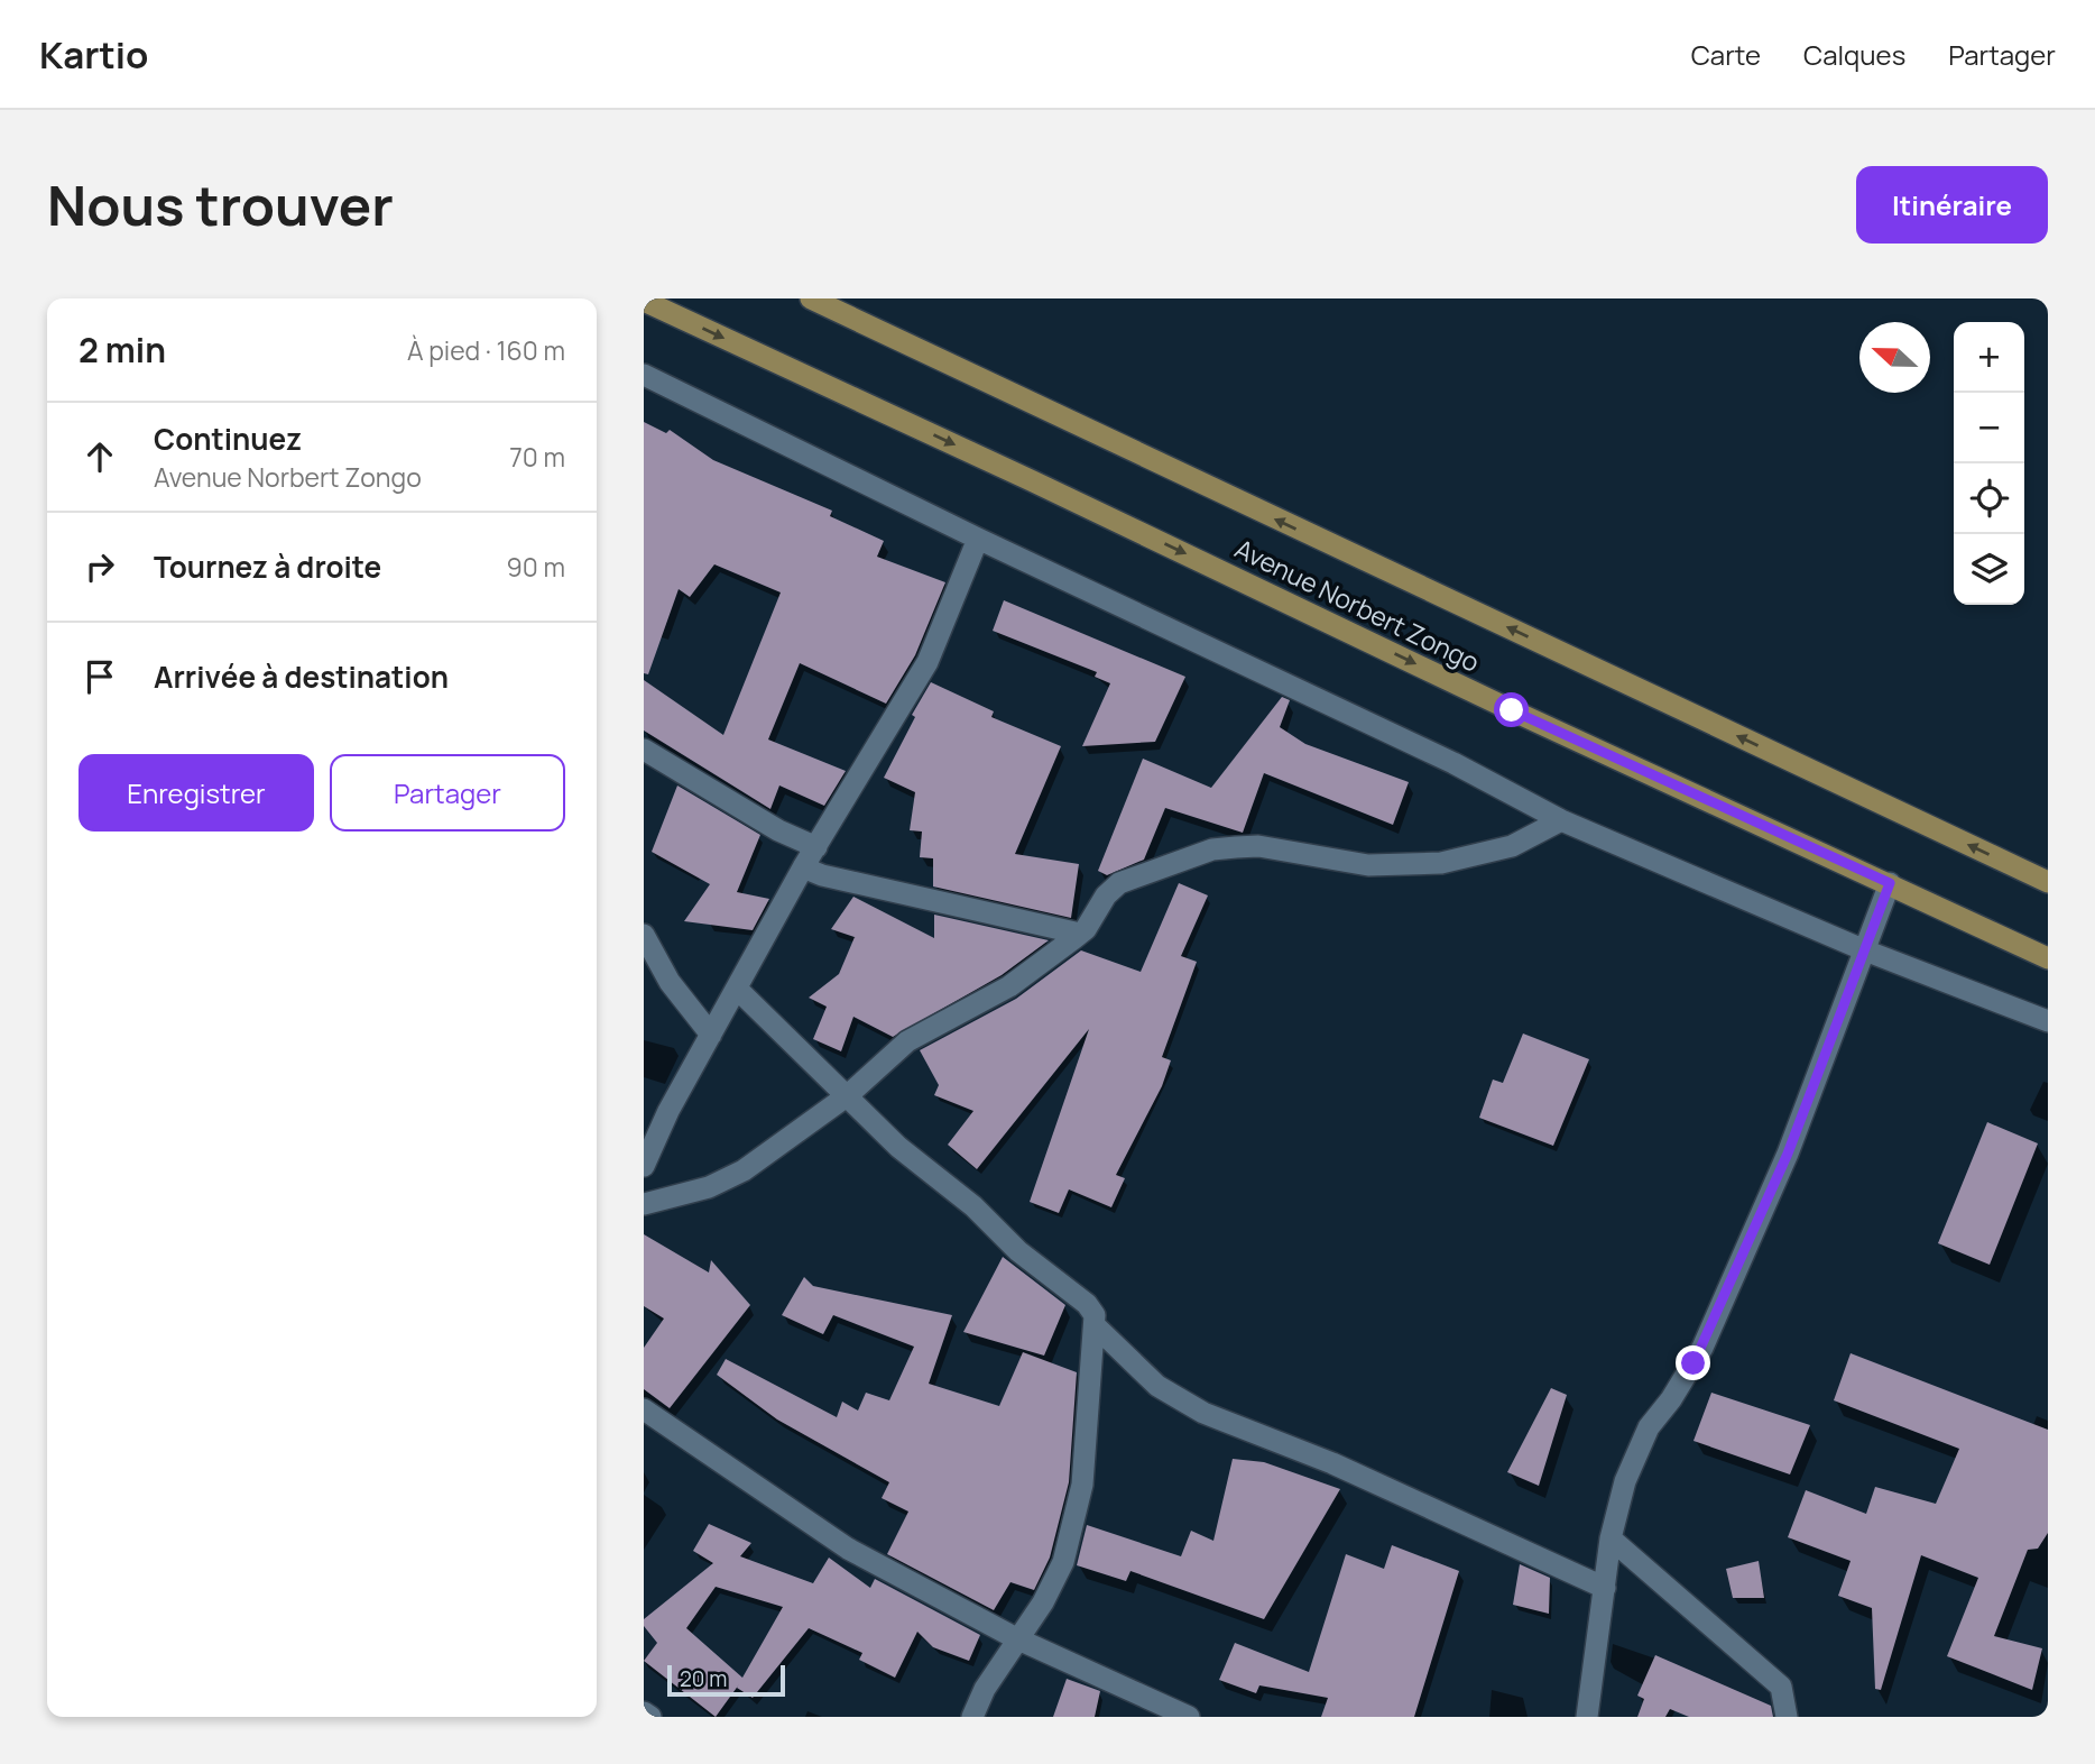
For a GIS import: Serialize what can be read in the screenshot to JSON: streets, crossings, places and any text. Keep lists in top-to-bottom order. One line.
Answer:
{"streets":{"main road":["Avenue Norbert Zongo"]},"scale_bar":"20 m","north":"left","page":{"header":"Kartio","nav":["Carte","Calques","Partager"],"buttons":["Itinéraire",["Enregistrer","Partager"]],"title":"Nous trouver","heading":["2 min","À pied · 160 m"],"map_buttons":["+","−"],"list":[["Continuez","Avenue Norbert Zongo","70 m"],["Tournez à droite","90 m"],"Arrivée à destination"],"scale":"20 m"}}
